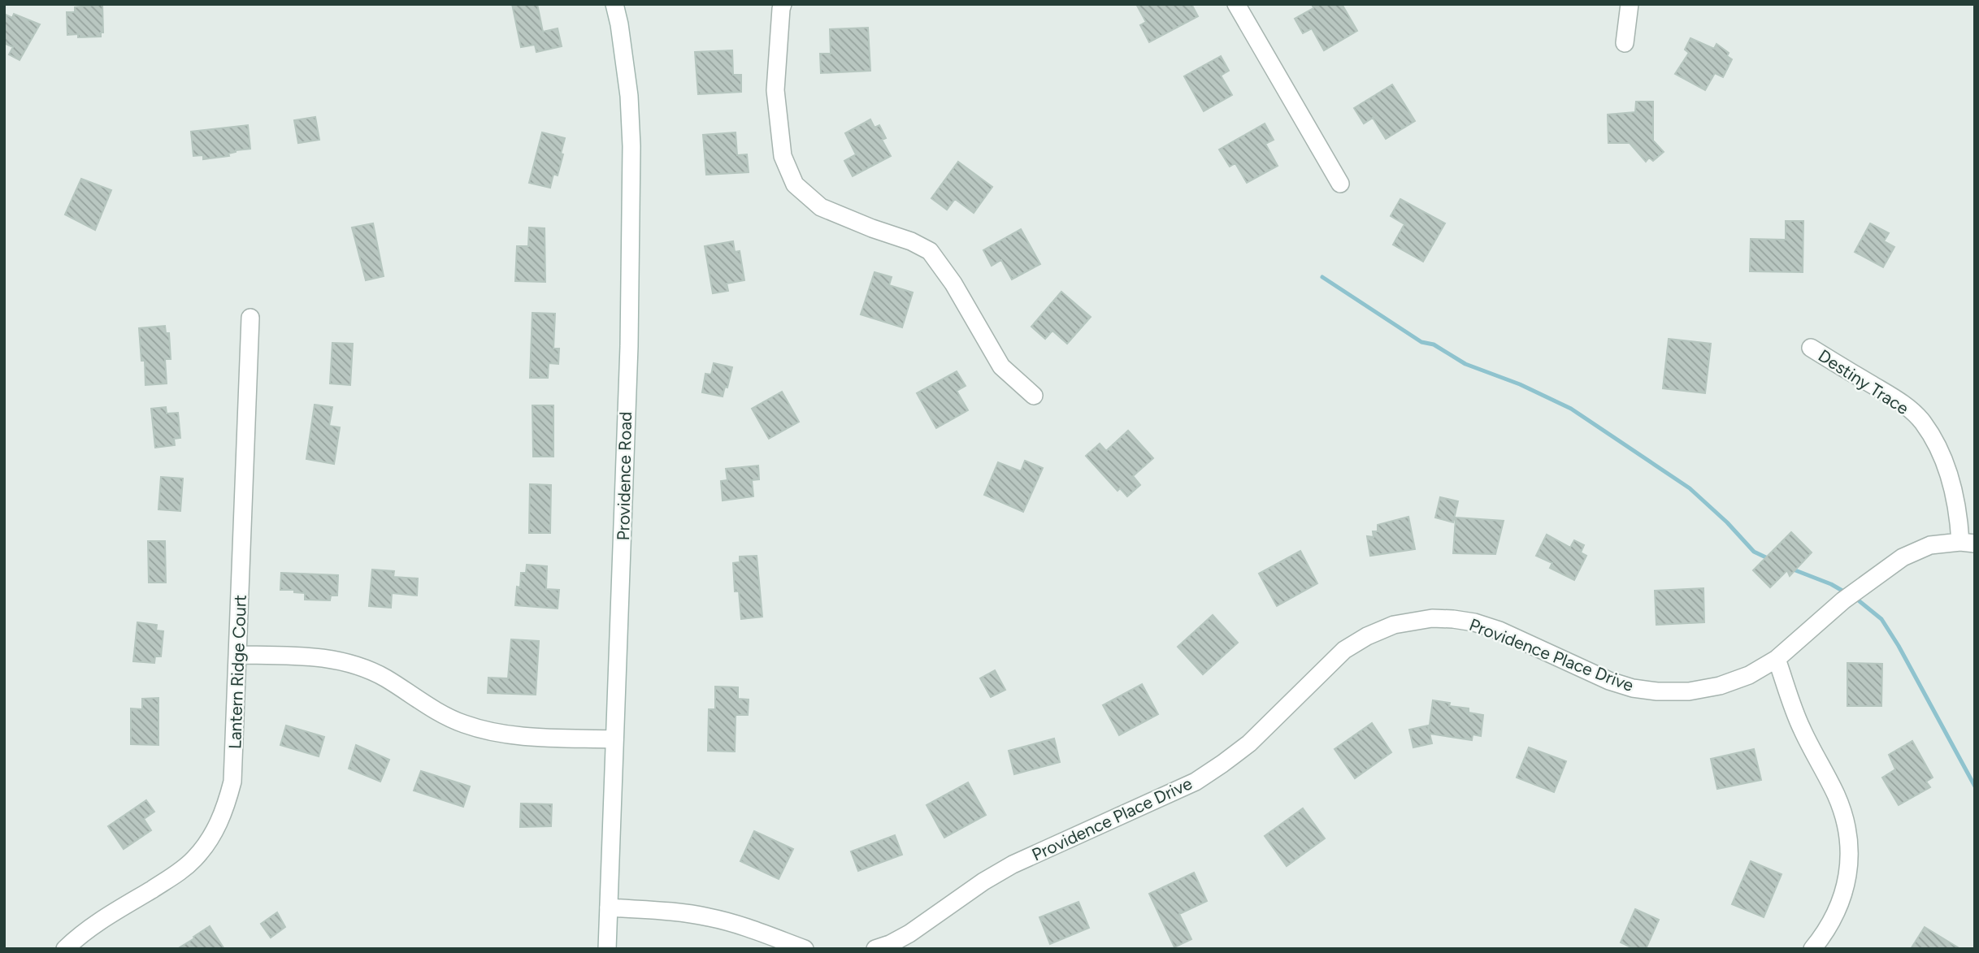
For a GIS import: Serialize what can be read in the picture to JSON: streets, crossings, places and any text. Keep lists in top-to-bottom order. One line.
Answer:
{"streets":{"street":["Destiny Trace","Providence Road","Providence Place Drive","Lantern Ridge Court"]},"crossings":[["Destiny Trace","Providence Place Drive"]]}
